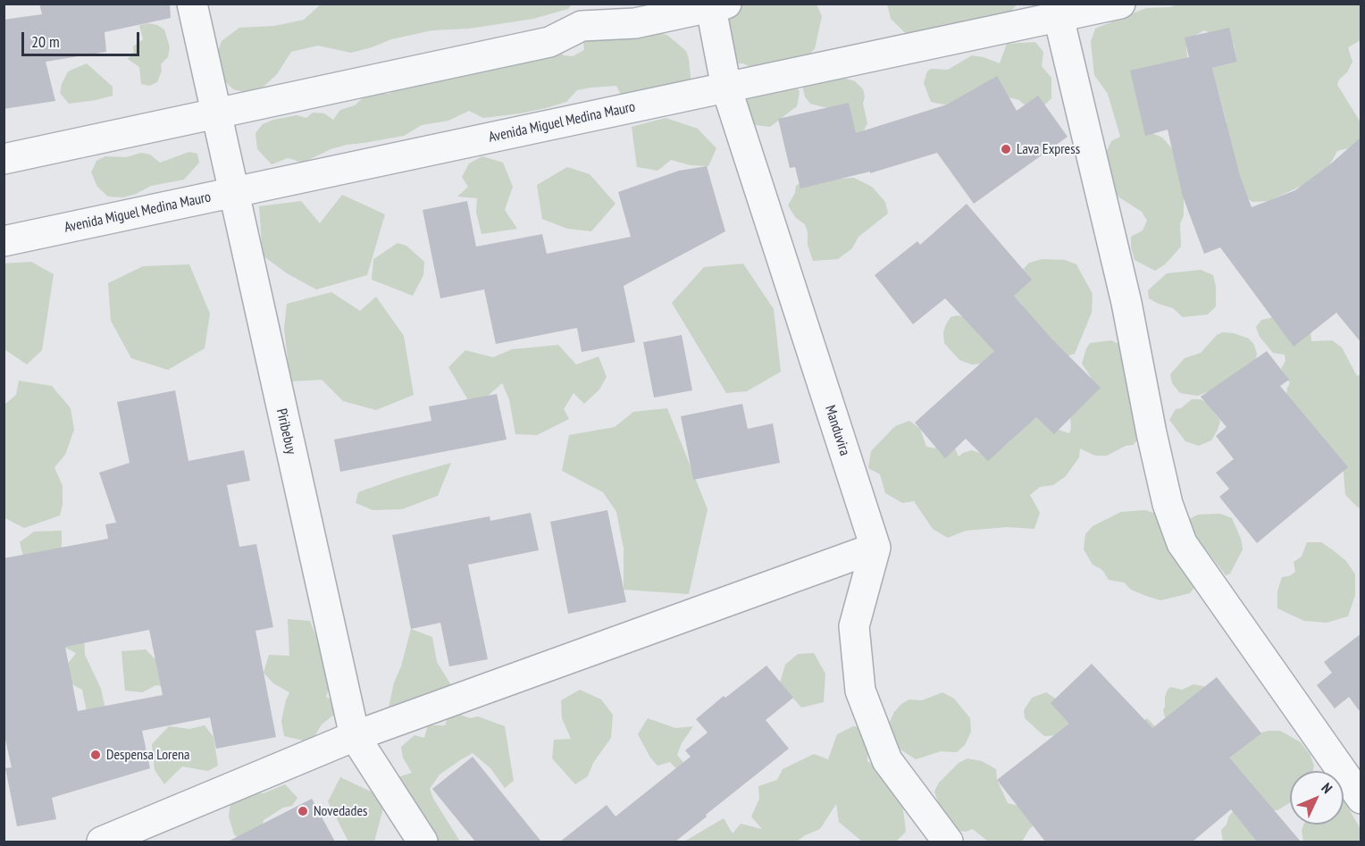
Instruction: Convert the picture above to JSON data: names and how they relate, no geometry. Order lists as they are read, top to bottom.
{
  "streets": {
    "street": ["Avenida Miguel Medina Mauro", "Manduvira", "Piribebuy"]
  },
  "crossings": [
    ["Avenida Miguel Medina Mauro", "Manduvira"],
    ["Avenida Miguel Medina Mauro", "Piribebuy"]
  ],
  "places": ["Lava Express", "Despensa Lorena", "Novedades"],
  "scale_bar": "20 m",
  "north": "top right"
}
